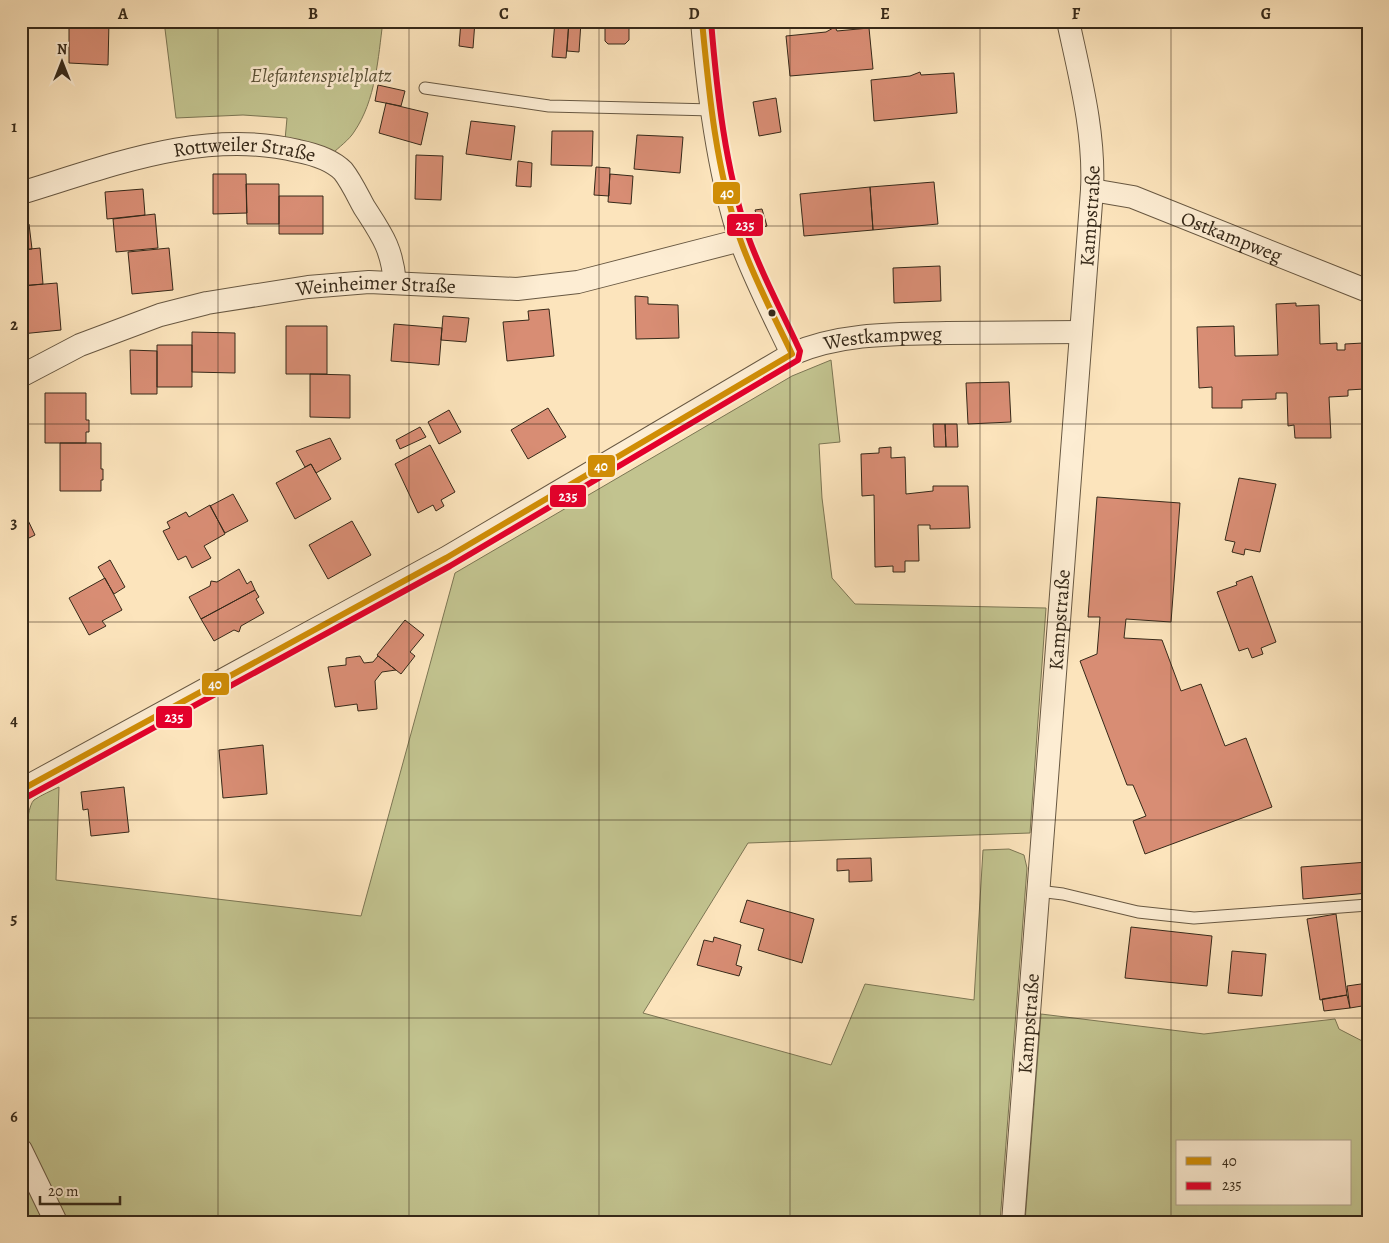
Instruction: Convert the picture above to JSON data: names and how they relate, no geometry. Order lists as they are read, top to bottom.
{
  "streets": {
    "street": [
      "Rottweiler Straße",
      "Kampstraße",
      "Ostkampweg",
      "Weinheimer Straße",
      "Westkampweg"
    ]
  },
  "crossings": [
    ["Rottweiler Straße", "Weinheimer Straße"],
    ["Kampstraße", "Ostkampweg"],
    ["Kampstraße", "Westkampweg"]
  ],
  "parks": ["Elefantenspielplatz"],
  "lines": ["transit line 40", "transit line 235"],
  "legend": ["40", "235"],
  "scale_bar": "20 m",
  "north": "top",
  "grid": {
    "columns": [
      "A",
      "B",
      "C",
      "D",
      "E",
      "F",
      "G"
    ],
    "rows": [
      "1",
      "2",
      "3",
      "4",
      "5",
      "6"
    ]
  }
}
